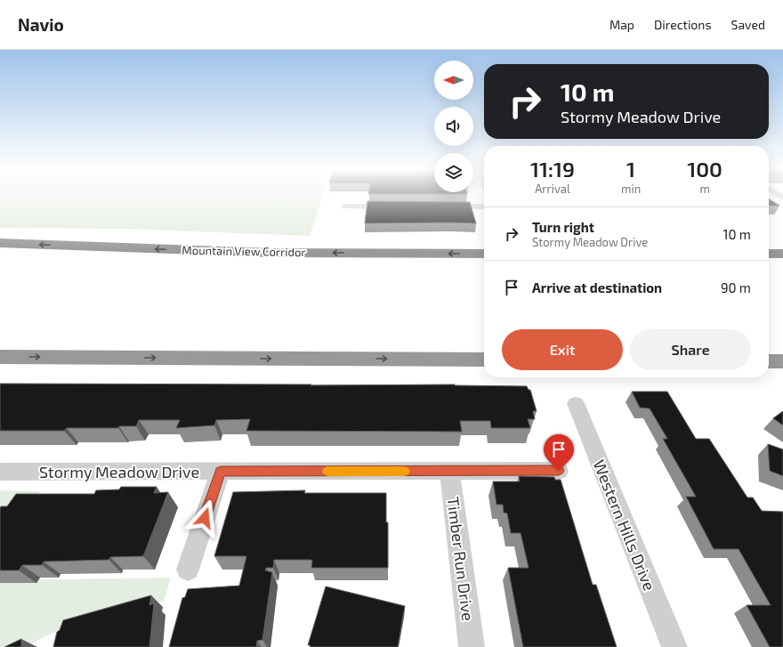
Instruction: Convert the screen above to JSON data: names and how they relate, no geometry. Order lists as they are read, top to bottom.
{
  "streets": {
    "highway": ["Mountain View Corridor"],
    "street": ["Stormy Meadow Drive", "Western Hills Drive", "Timber Run Drive"]
  },
  "crossings": [
    ["Stormy Meadow Drive", "Timber Run Drive"]
  ],
  "north": "left",
  "page": {
    "header": "Navio",
    "nav": ["Map", "Directions", "Saved"],
    "turn": ["10 m", "Stormy Meadow Drive"],
    "eta": [
      "11:19",
      "Arrival",
      "1",
      "min",
      "100",
      "m"
    ],
    "list": [
      {
        "name": "Turn right",
        "note": "Stormy Meadow Drive",
        "value": "10 m"
      },
      {
        "name": "Arrive at destination",
        "value": "90 m"
      }
    ],
    "buttons": ["Exit", "Share"]
  }
}
